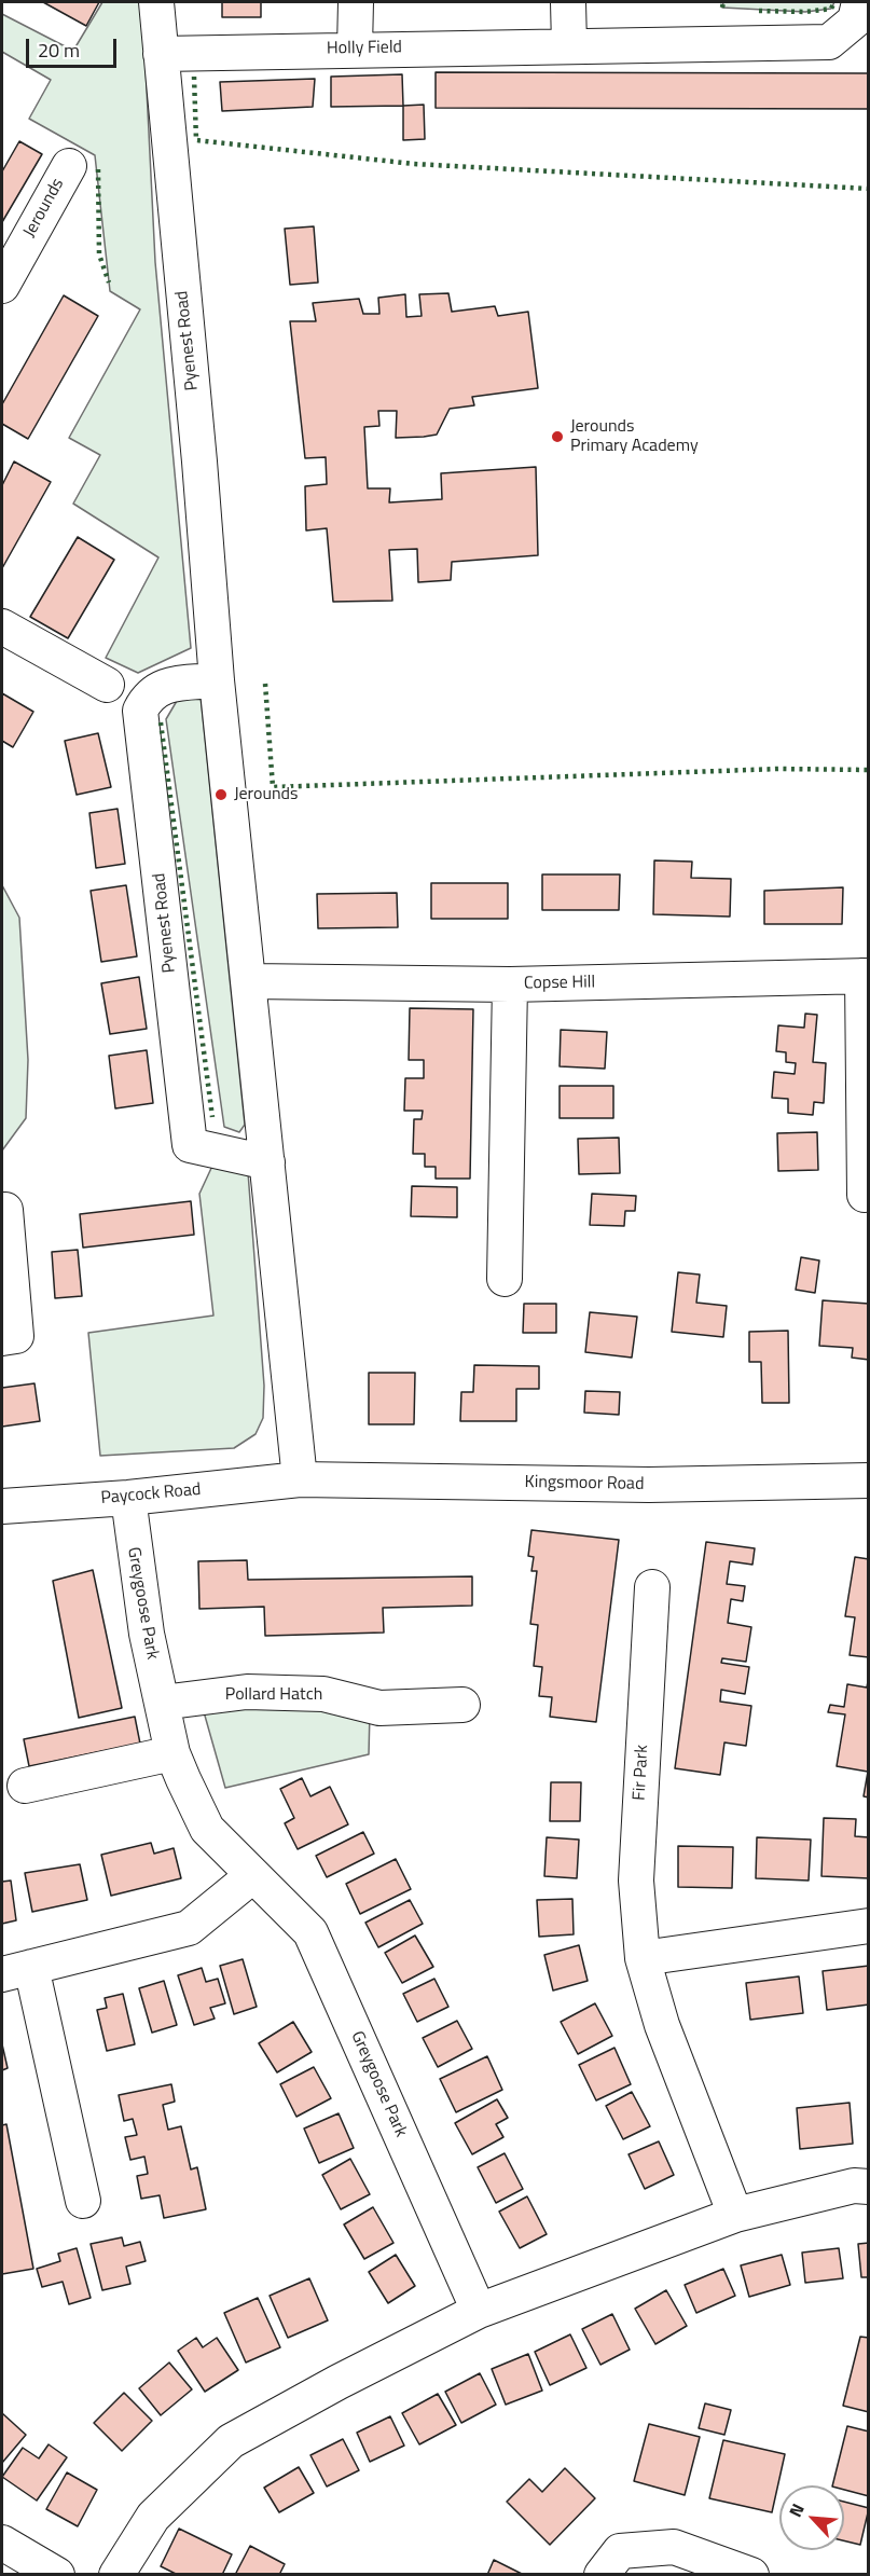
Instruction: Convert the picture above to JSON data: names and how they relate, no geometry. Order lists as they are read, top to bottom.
{
  "streets": {
    "street": [
      "Holly Field",
      "Jerounds",
      "Pyenest Road",
      "Copse Hill",
      "Kingsmoor Road",
      "Paycock Road",
      "Greygoose Park",
      "Pollard Hatch",
      "Fir Park"
    ]
  },
  "crossings": [
    ["Holly Field", "Pyenest Road"],
    ["Pyenest Road", "Copse Hill"],
    ["Pyenest Road", "Kingsmoor Road"],
    ["Pyenest Road", "Paycock Road"],
    ["Kingsmoor Road", "Paycock Road"],
    ["Paycock Road", "Greygoose Park"],
    ["Greygoose Park", "Pollard Hatch"]
  ],
  "places": ["Jerounds Primary Academy", "Jerounds"],
  "scale_bar": "20 m",
  "north": "top left"
}
